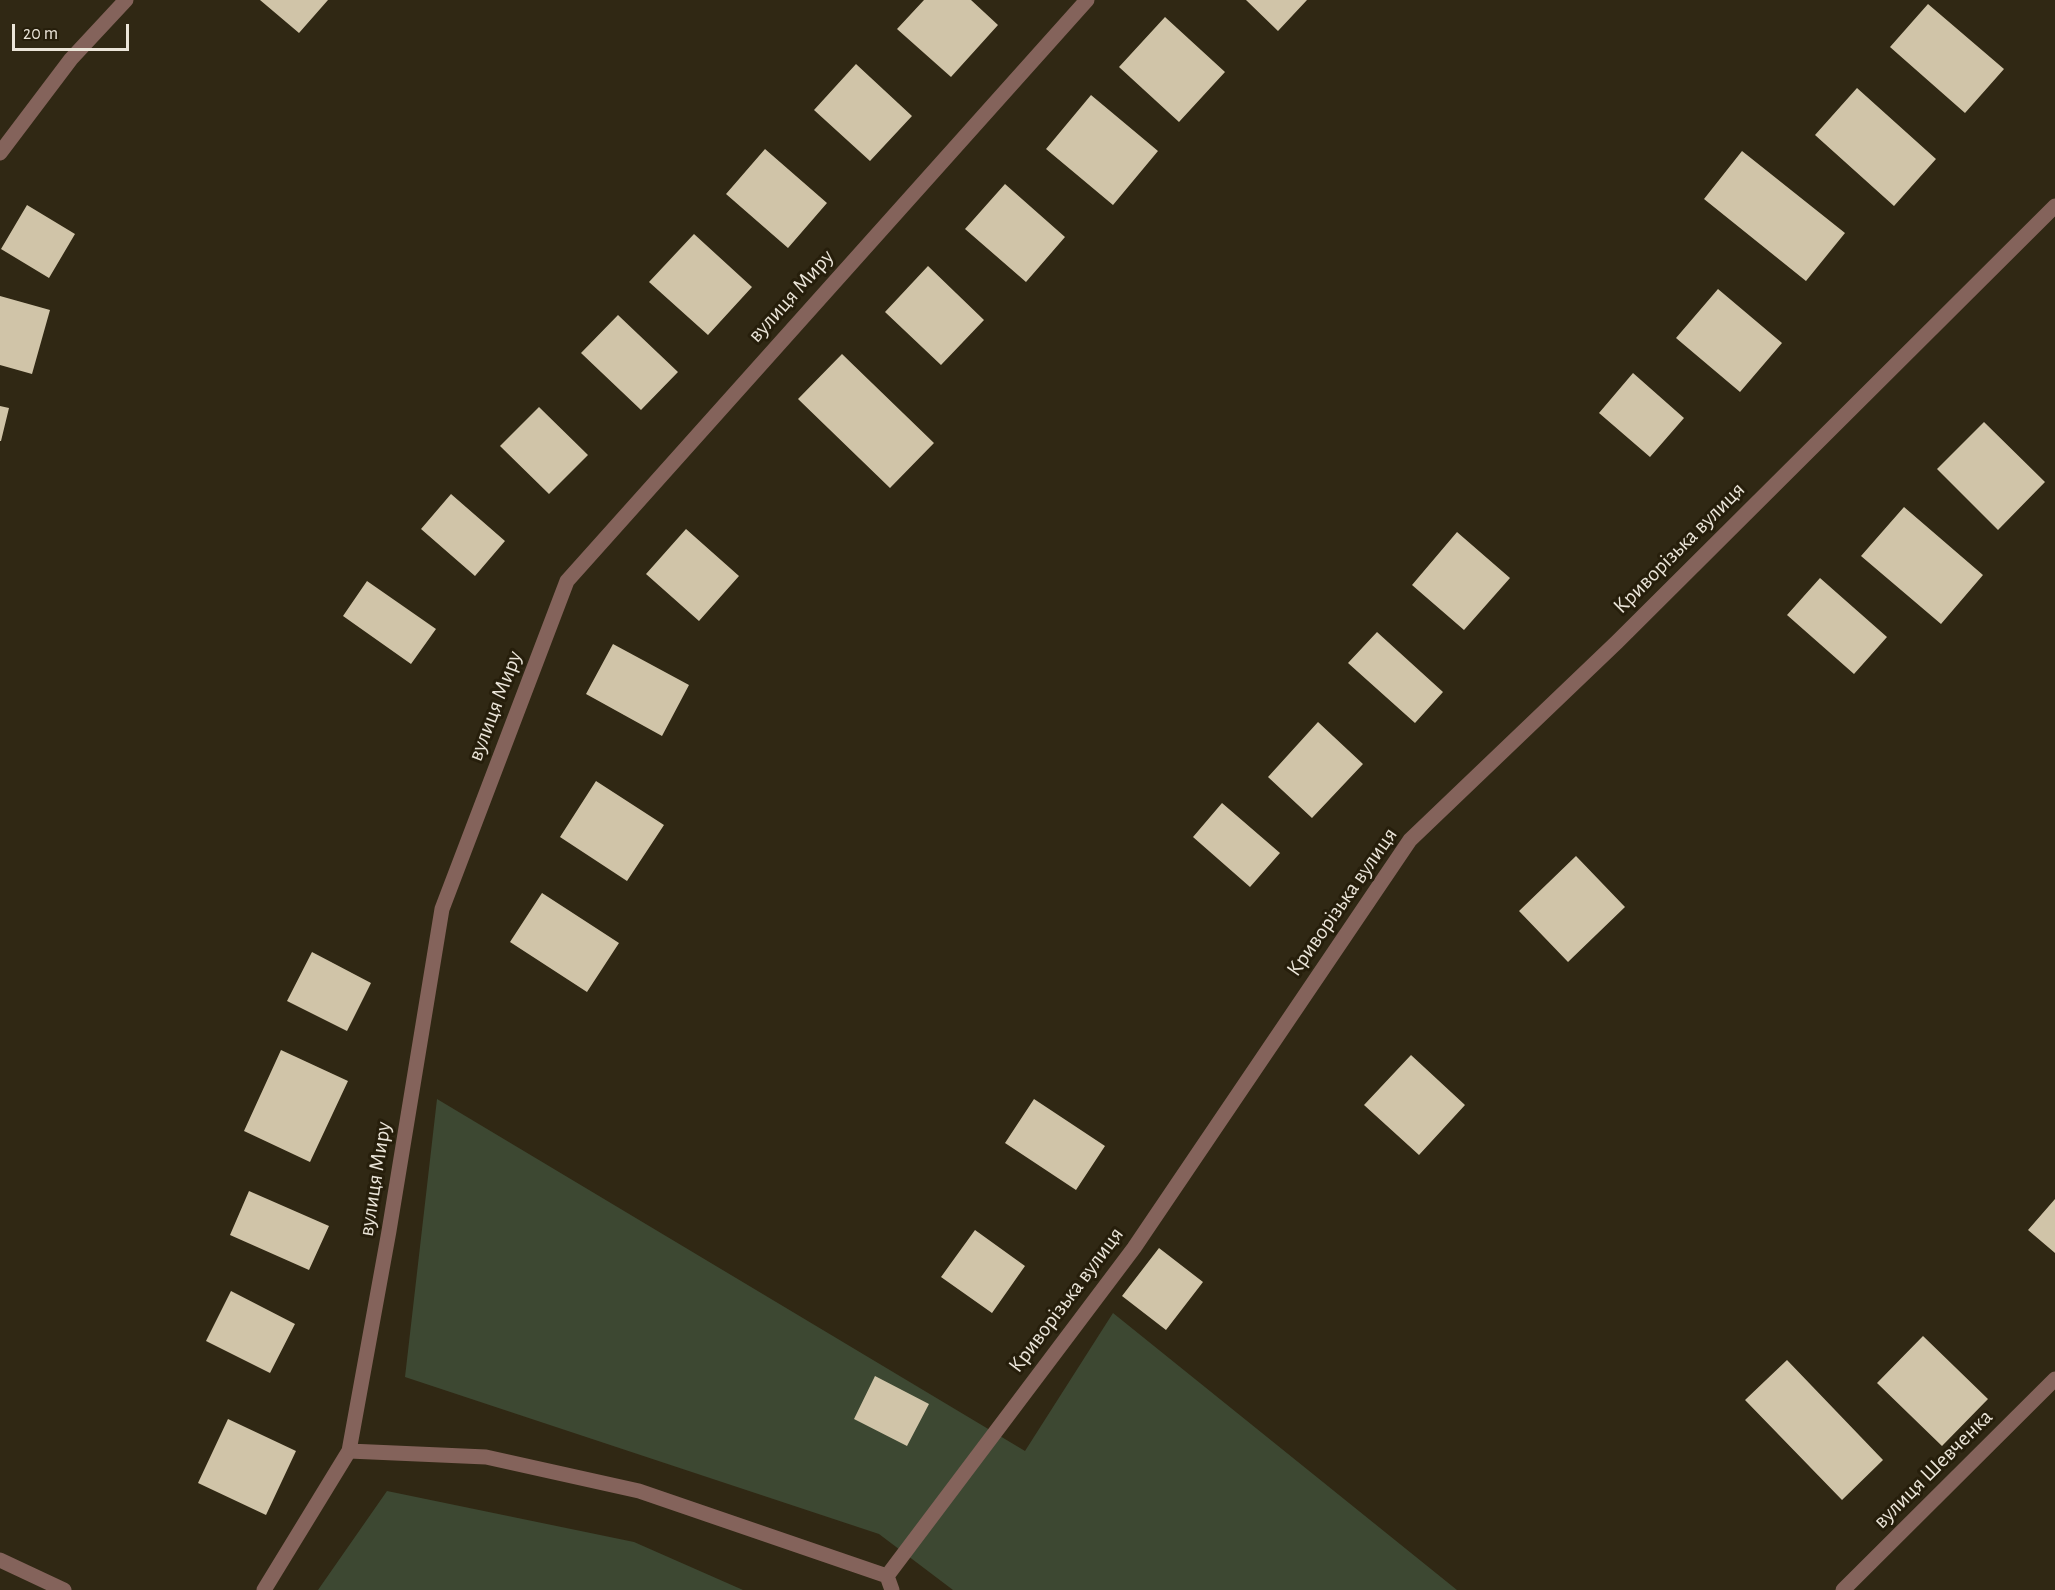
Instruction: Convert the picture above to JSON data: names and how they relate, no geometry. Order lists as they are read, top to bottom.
{
  "streets": {
    "street": ["вулиця Миру", "Криворізька вулиця", "вулиця Шевченка"]
  },
  "scale_bar": "20 m"
}
